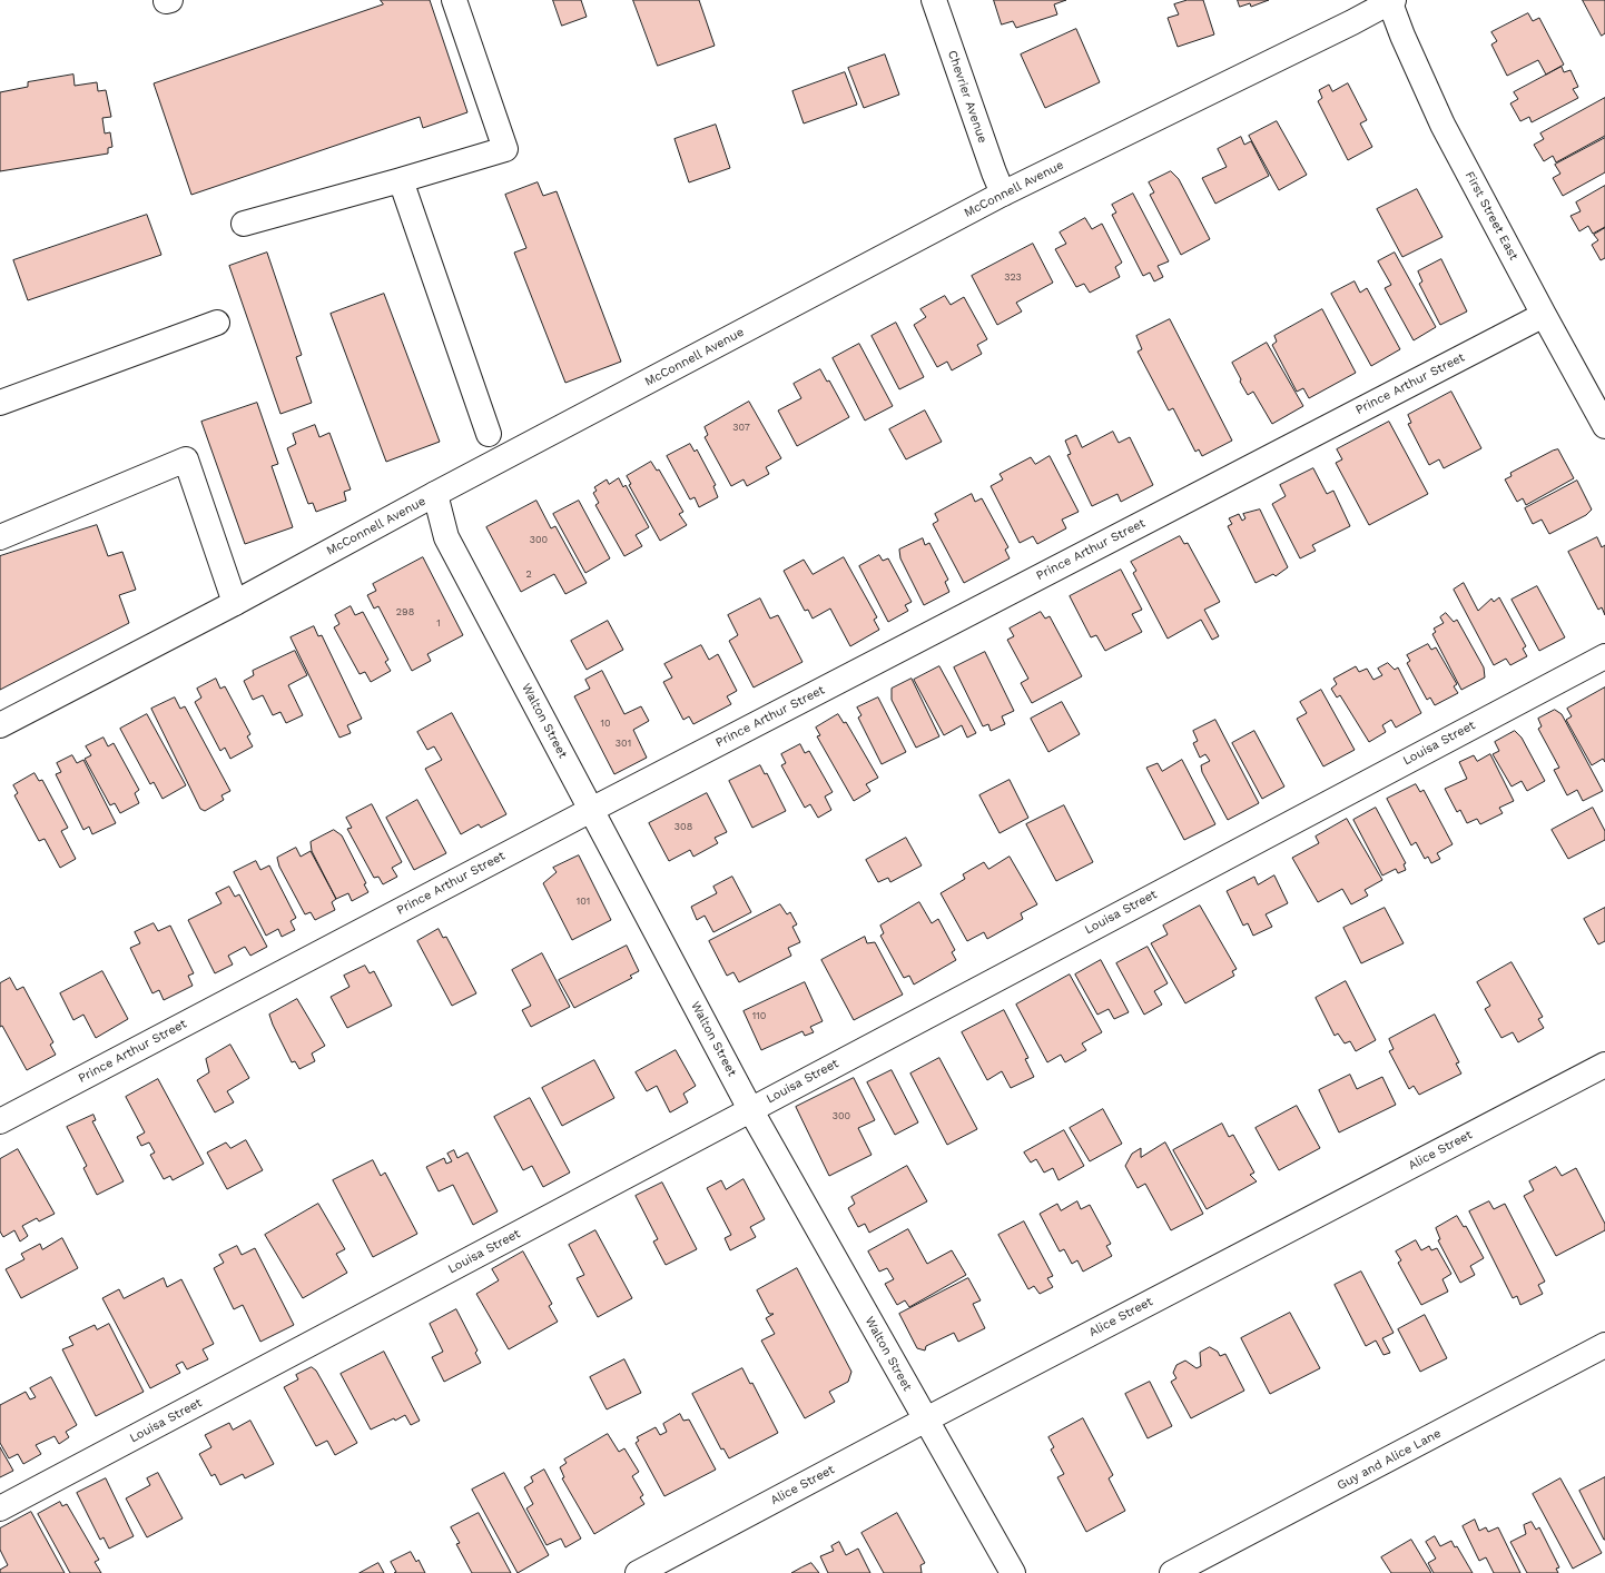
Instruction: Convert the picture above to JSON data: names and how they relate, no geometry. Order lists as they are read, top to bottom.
{
  "streets": {
    "street": [
      "Chevrier Avenue",
      "McConnell Avenue",
      "First Street East",
      "Prince Arthur Street",
      "Walton Street",
      "Louisa Street",
      "Alice Street",
      "Guy and Alice Lane"
    ]
  },
  "crossings": [
    ["Chevrier Avenue", "McConnell Avenue"],
    ["McConnell Avenue", "First Street East"],
    ["McConnell Avenue", "Walton Street"],
    ["First Street East", "Prince Arthur Street"],
    ["Prince Arthur Street", "Walton Street"],
    ["Walton Street", "Louisa Street"],
    ["Walton Street", "Alice Street"]
  ],
  "house_numbers": [
    "323",
    "307",
    "300",
    "2",
    "298",
    "1",
    "10",
    "301",
    "308",
    "101",
    "110",
    "300"
  ]
}
